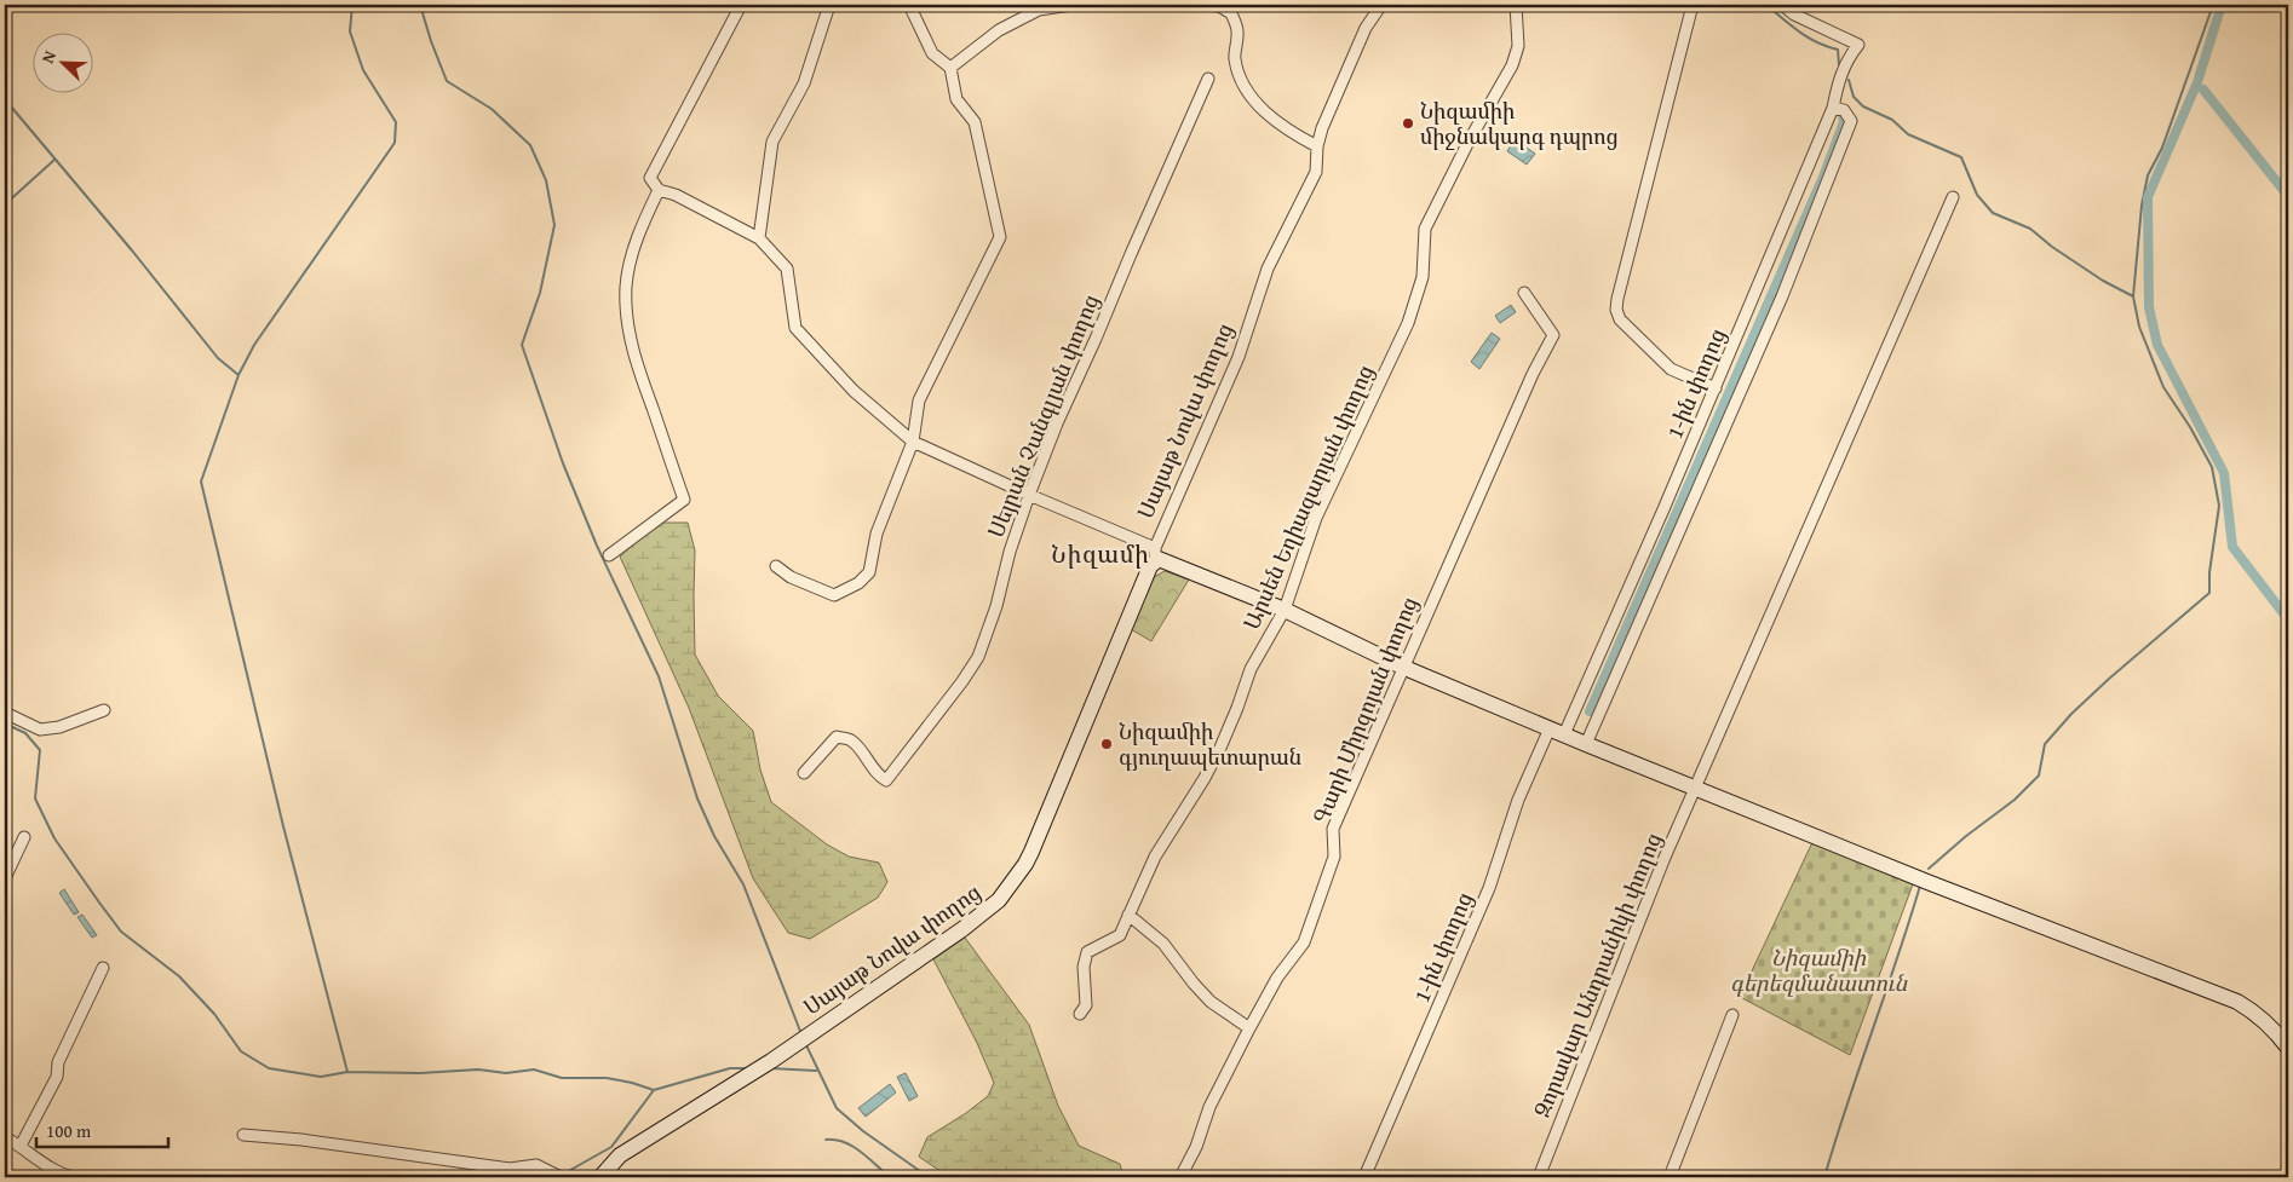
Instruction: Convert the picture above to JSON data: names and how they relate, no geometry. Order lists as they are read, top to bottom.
{
  "streets": {
    "main road": ["Սայաթ Նովա փողոց"],
    "street": [
      "1-ին փողոց",
      "Սեյրան Չանգլյան փողոց",
      "Արսեն Եղիազարյան փողոց",
      "Գարի Միրզոյան փողոց",
      "Զորավար Անդրանիկի փողոց"
    ]
  },
  "districts": ["Նիզամի"],
  "parks": ["Նիզամիի գերեզմանատուն"],
  "places": ["Նիզամիի միջնակարգ դպրոց", "Նիզամիի գյուղապետարան"],
  "scale_bar": "100 m",
  "north": "top left"
}
